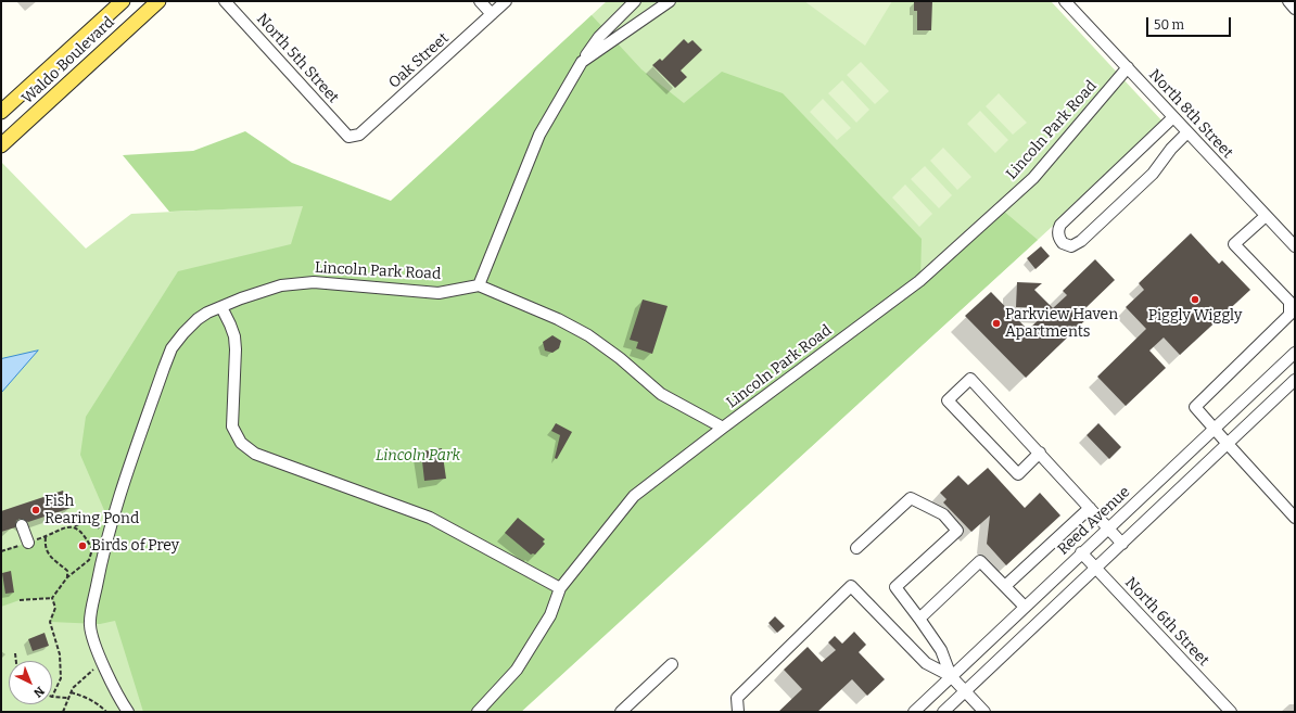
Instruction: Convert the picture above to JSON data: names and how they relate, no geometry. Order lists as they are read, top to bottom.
{
  "streets": {
    "main road": ["Waldo Boulevard"],
    "street": [
      "North 5th Street",
      "Oak Street",
      "North 8th Street",
      "Lincoln Park Road",
      "Reed Avenue",
      "North 6th Street"
    ]
  },
  "crossings": [
    ["North 5th Street", "Oak Street"],
    ["North 8th Street", "Lincoln Park Road"],
    ["Reed Avenue", "North 6th Street"]
  ],
  "parks": ["Lincoln Park"],
  "places": [
    "Piggly Wiggly",
    "Parkview Haven Apartments",
    "Fish Rearing Pond",
    "Birds of Prey"
  ],
  "scale_bar": "50 m",
  "north": "bottom right"
}
